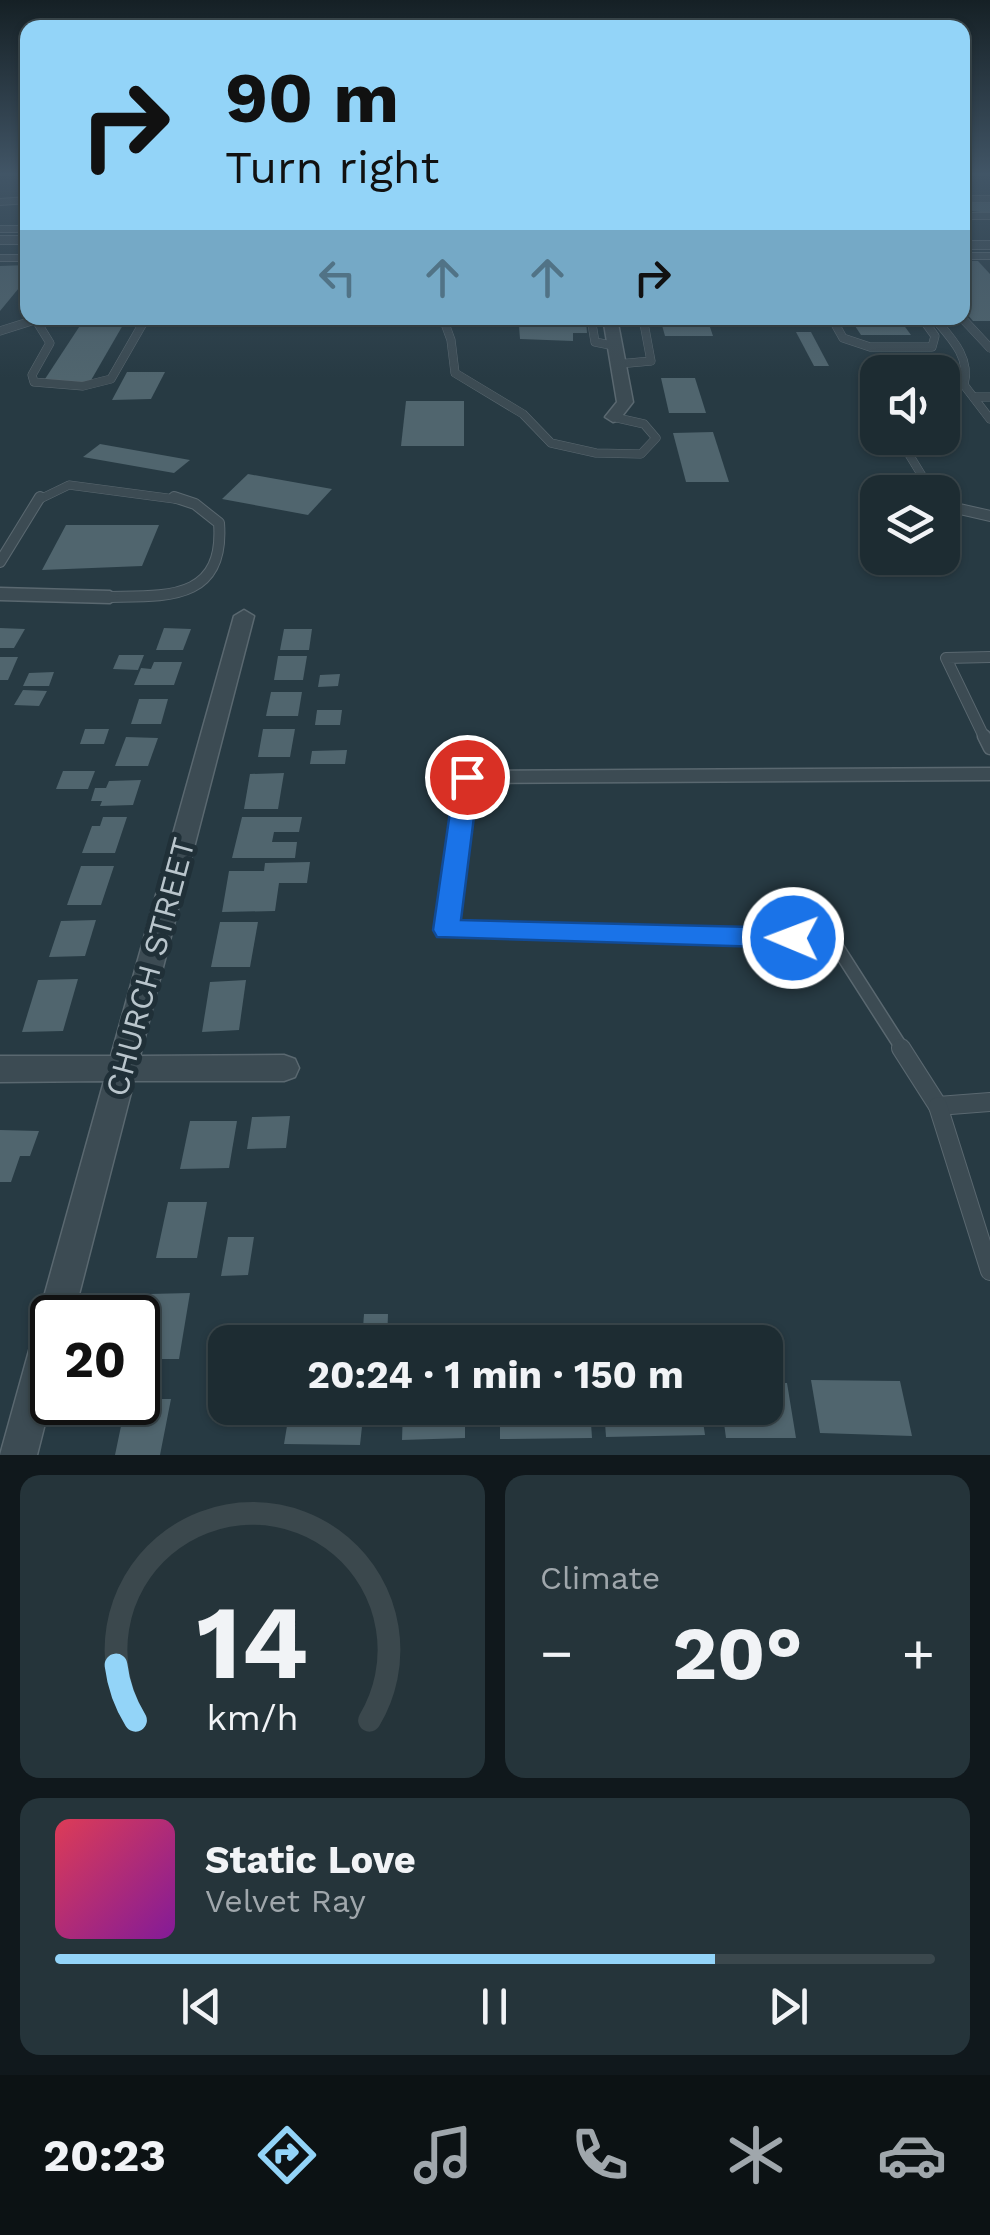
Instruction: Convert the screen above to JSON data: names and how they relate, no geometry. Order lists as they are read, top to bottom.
{
  "streets": {
    "street": ["CHURCH STREET"]
  },
  "page": {
    "turn": ["90 m", "Turn right"],
    "limit": "20",
    "trip": "20:24 · 1 min · 150 m",
    "tile": "Climate",
    "heat": ["−", "20°", "+"],
    "song": ["Static Love", "Velvet Ray"],
    "tabs": "20:23",
    "gauge": ["14", "km/h"]
  }
}
